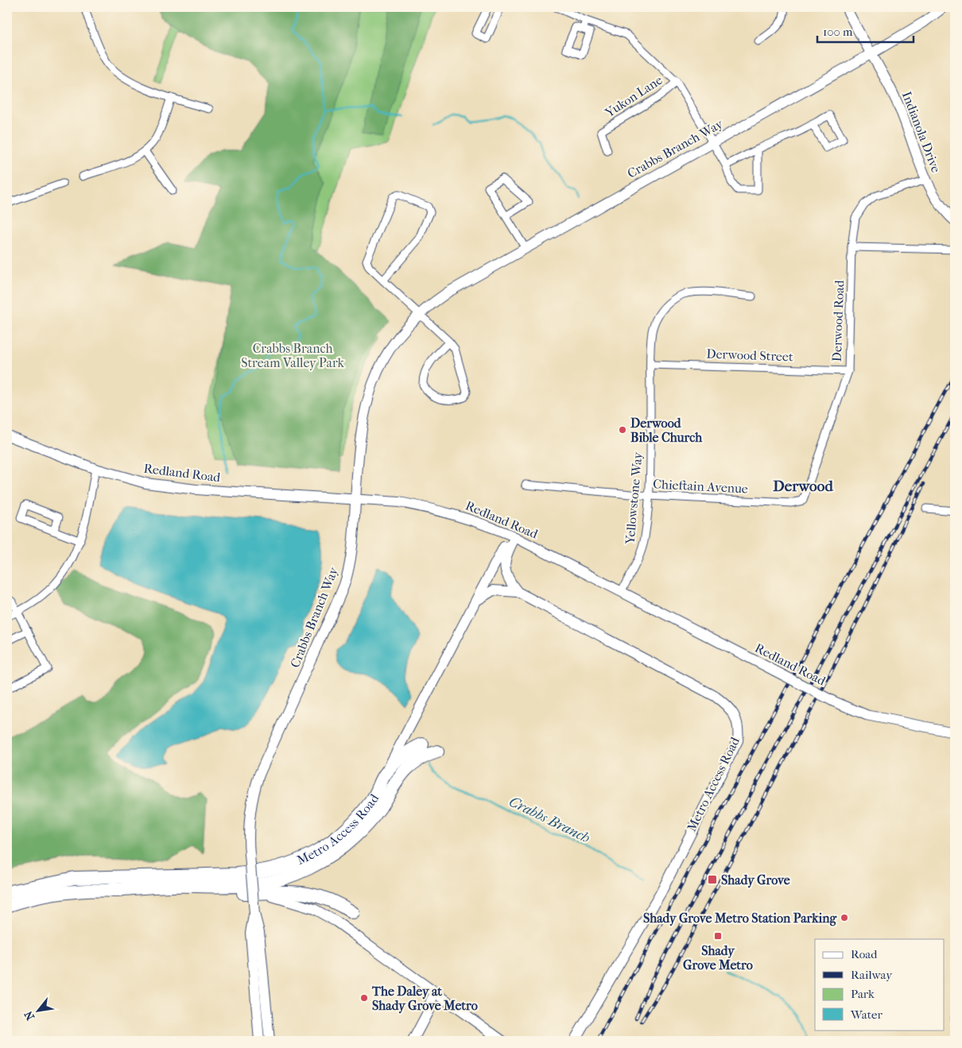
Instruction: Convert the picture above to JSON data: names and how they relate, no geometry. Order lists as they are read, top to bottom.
{
  "streets": {
    "highway": ["Metro Access Road"],
    "main road": ["Indianola Drive", "Crabbs Branch Way", "Redland Road"],
    "street": [
      "Yukon Lane",
      "Derwood Road",
      "Derwood Street",
      "Chieftain Avenue",
      "Yellowstone Way"
    ]
  },
  "crossings": [
    ["Indianola Drive", "Crabbs Branch Way"],
    ["Indianola Drive", "Derwood Road"],
    ["Crabbs Branch Way", "Redland Road"],
    ["Derwood Road", "Derwood Street"],
    ["Derwood Road", "Chieftain Avenue"],
    ["Derwood Street", "Yellowstone Way"],
    ["Redland Road", "Yellowstone Way"],
    ["Redland Road", "Metro Access Road"],
    ["Chieftain Avenue", "Yellowstone Way"]
  ],
  "districts": ["Derwood"],
  "water": ["Crabbs Branch"],
  "parks": ["Crabbs Branch Stream Valley Park"],
  "places": {
    "other": ["Derwood Bible Church", "Shady Grove Metro Station Parking", "The Daley at Shady Grove Metro"],
    "transit": ["Shady Grove", "Shady Grove Metro"]
  },
  "legend": [
    "Road",
    "Railway",
    "Park",
    "Water"
  ],
  "scale_bar": "100 m",
  "north": "bottom left"
}
